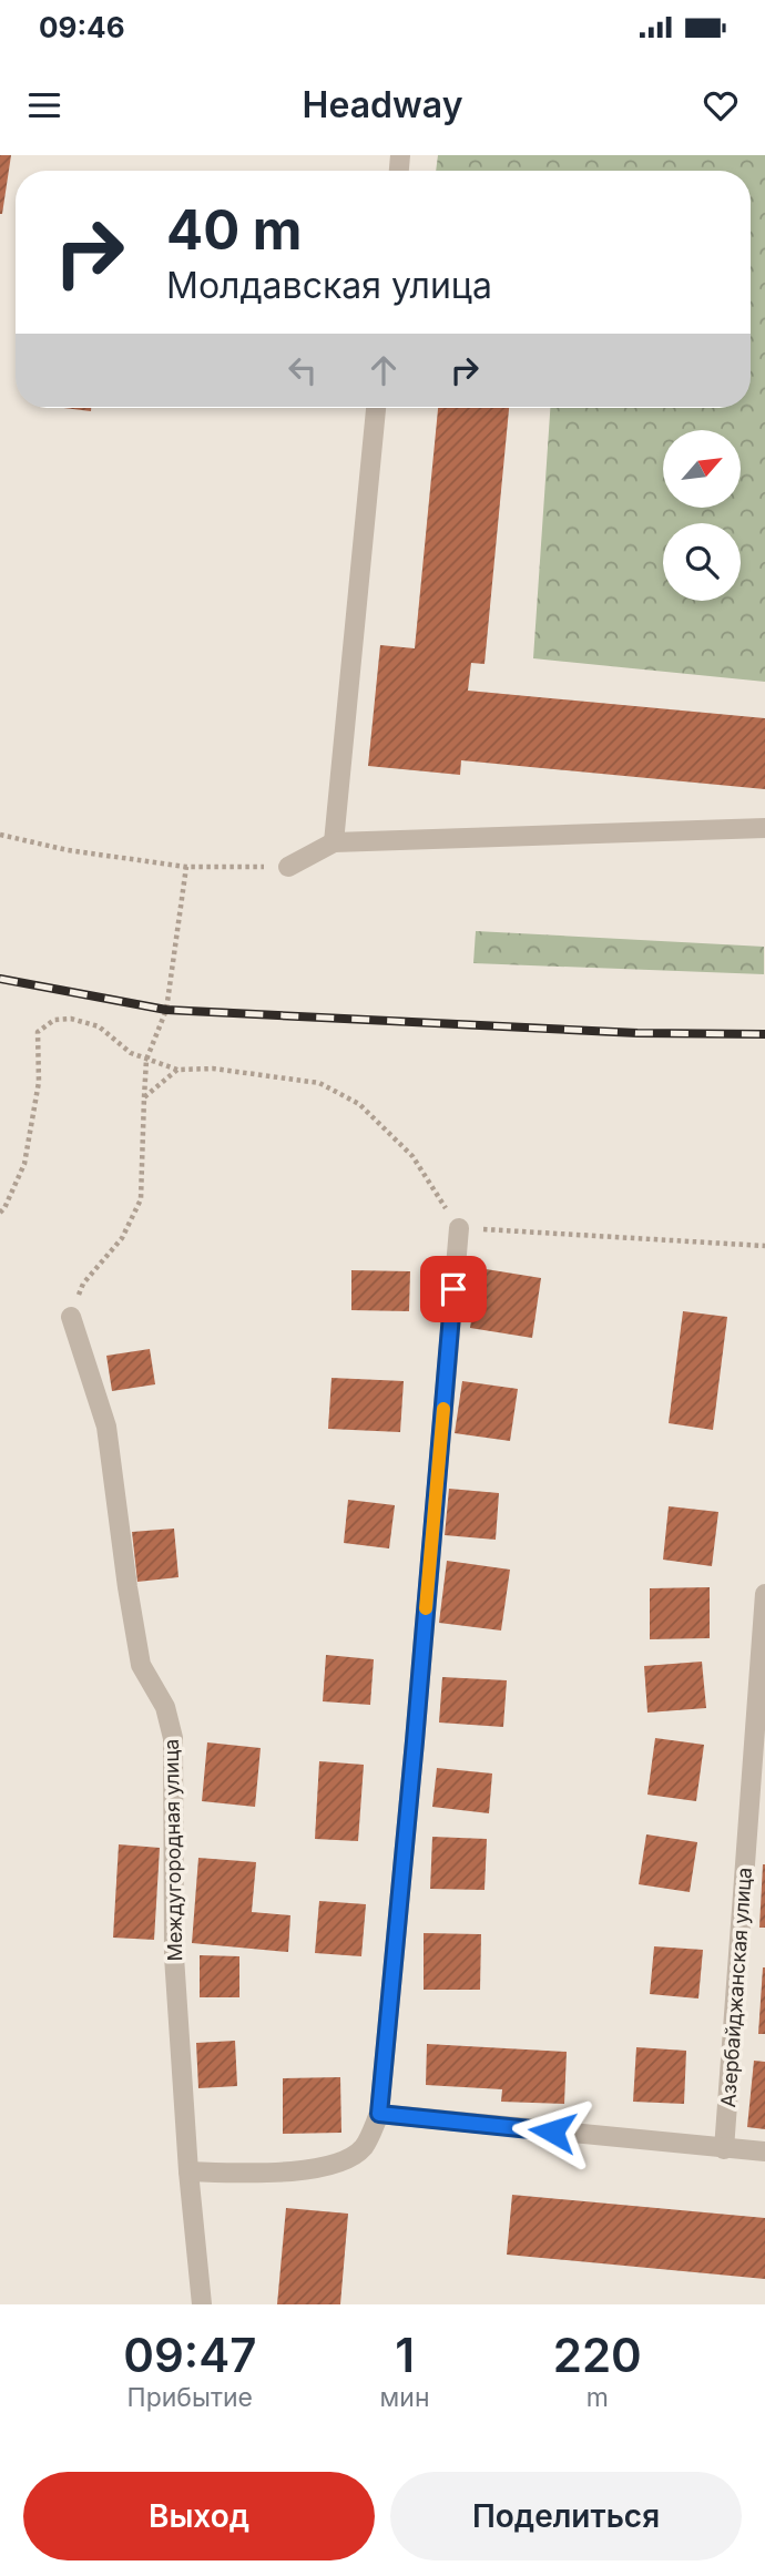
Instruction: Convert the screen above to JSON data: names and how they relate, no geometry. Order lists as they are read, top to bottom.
{
  "streets": {
    "street": ["Междугородная улица", "Азербайджанская улица"]
  },
  "north": "top right",
  "page": {
    "status": "09:46",
    "header": "Headway",
    "turn": ["40 m", "Молдавская улица"],
    "eta": [
      "09:47",
      "Прибытие",
      "1",
      "мин",
      "220",
      "m"
    ],
    "buttons": ["Выход", "Поделиться"]
  }
}
